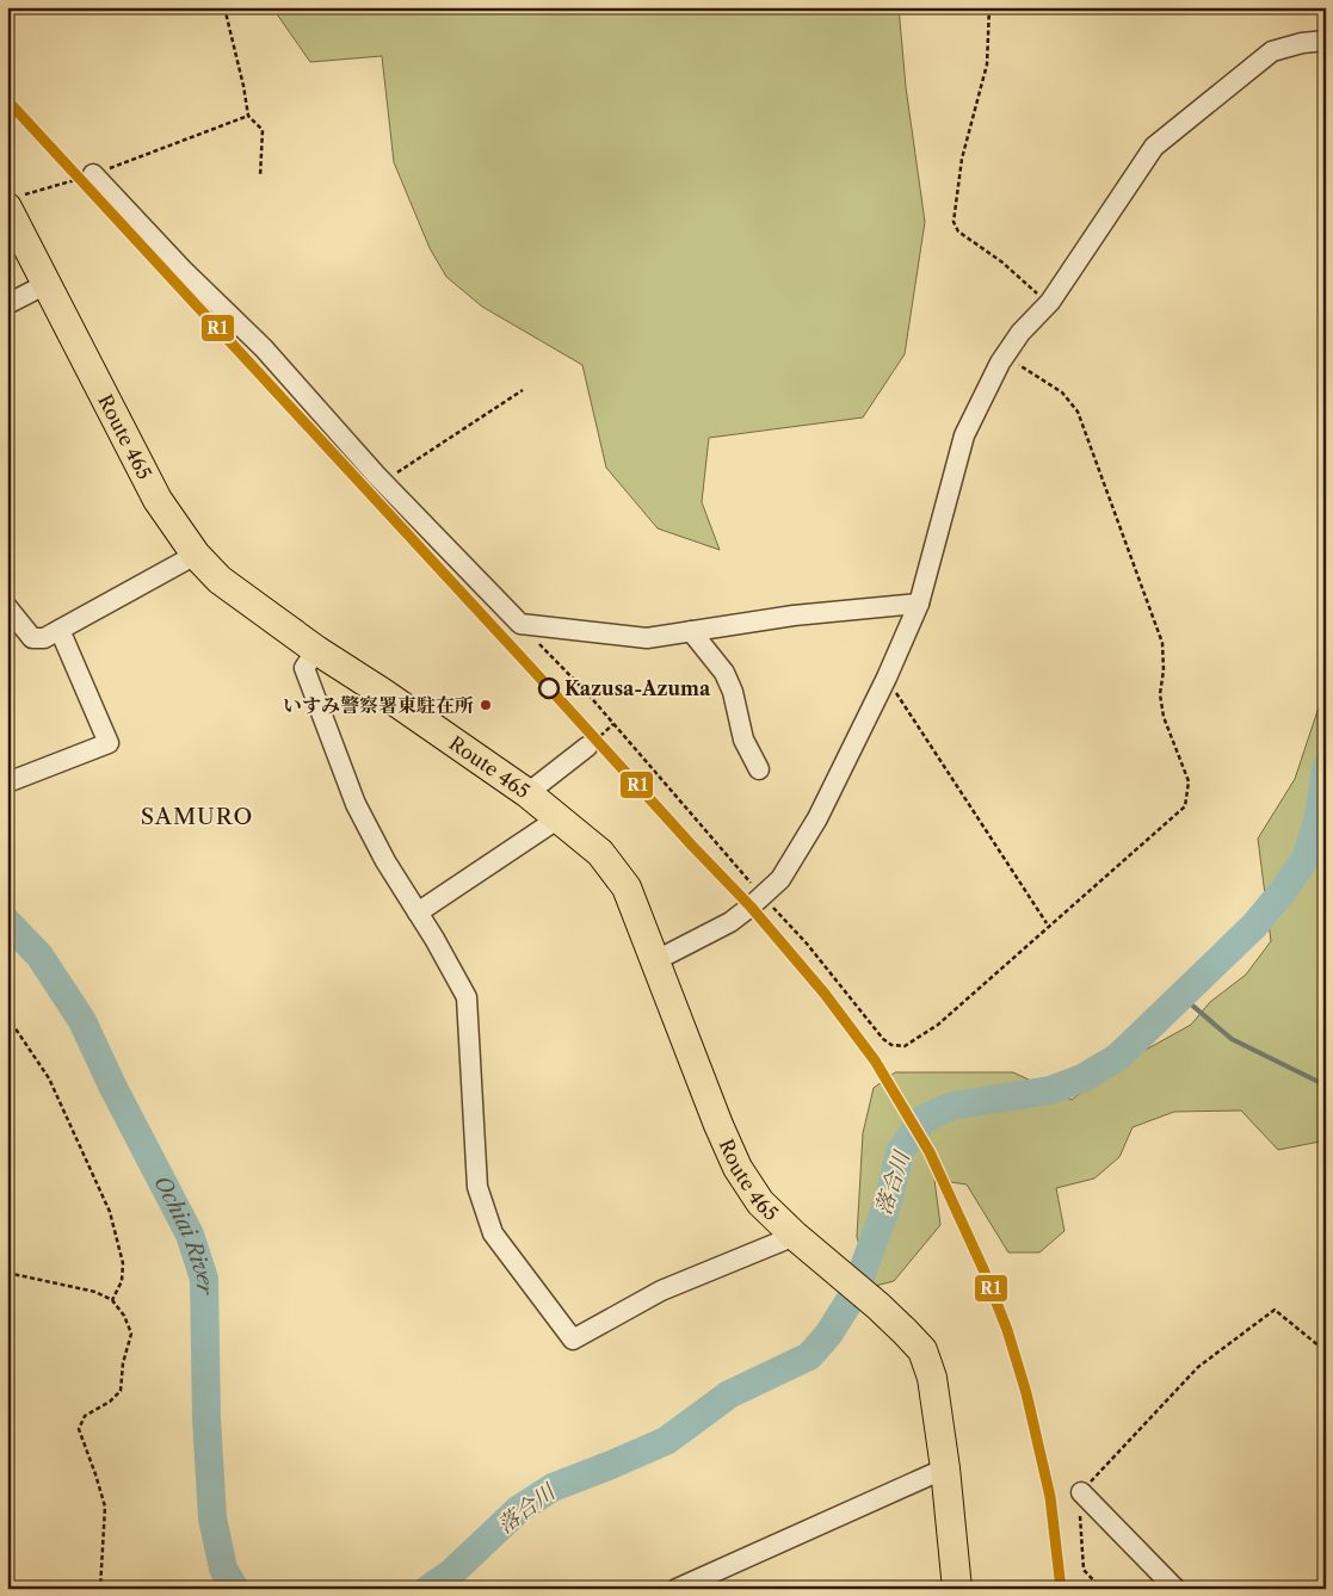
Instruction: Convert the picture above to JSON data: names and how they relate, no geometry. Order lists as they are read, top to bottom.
{
  "streets": {
    "highway": ["Route 465"]
  },
  "districts": ["SAMURO"],
  "water": ["落合川", "Ochiai River"],
  "places": ["Kazusa-Azuma", "いすみ警察署東駐在所"],
  "lines": ["transit line R1"]
}
